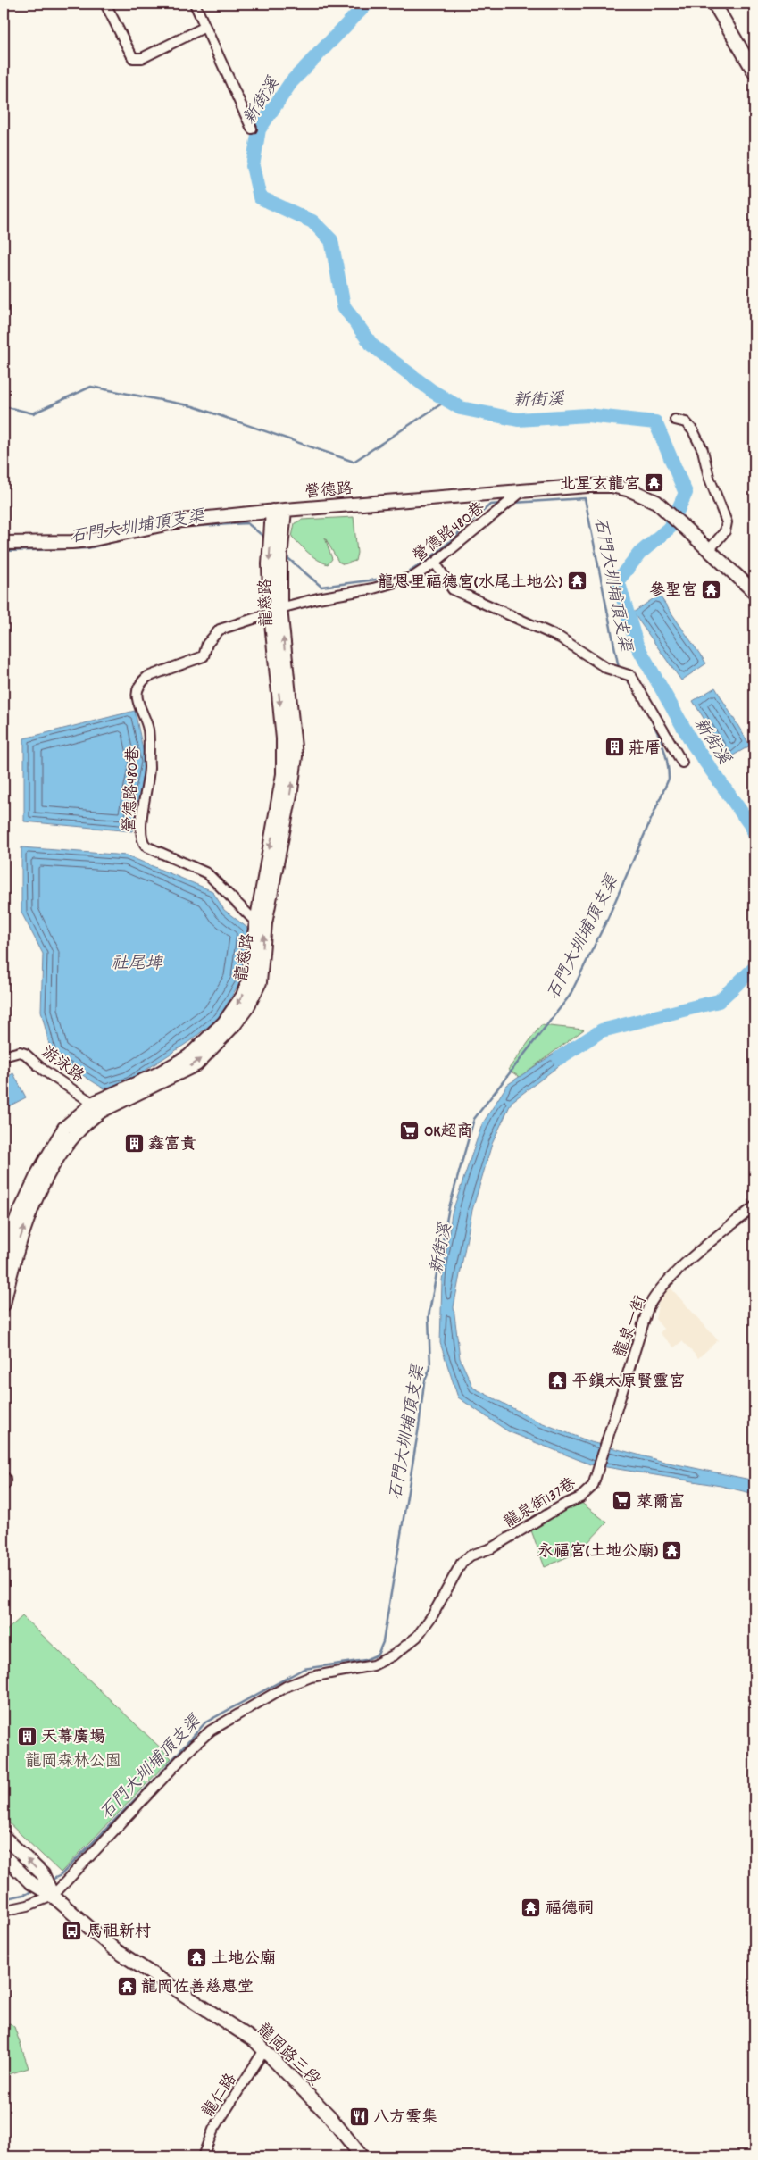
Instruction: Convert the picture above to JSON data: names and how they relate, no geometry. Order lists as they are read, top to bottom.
{
  "streets": {
    "street": [
      "營德路",
      "營德路480巷",
      "龍慈路",
      "游泳路",
      "龍泉一街",
      "龍泉街137巷",
      "龍岡路三段",
      "龍仁路"
    ]
  },
  "crossings": [
    ["營德路", "營德路480巷"],
    ["營德路", "龍慈路"],
    ["營德路480巷", "龍慈路"],
    ["龍慈路", "游泳路"],
    ["龍泉一街", "龍泉街137巷"],
    ["龍泉街137巷", "龍岡路三段"],
    ["龍岡路三段", "龍仁路"]
  ],
  "water": ["新街溪", "石門大圳埔頂支渠", "社尾埤"],
  "parks": ["龍岡森林公園"],
  "places": {
    "temple": [
      "北星玄龍宮",
      "龍恩里福德宮(水尾土地公)",
      "參聖宮",
      "平鎮太原賢靈宮",
      "永福宮(土地公廟)",
      "福德祠",
      "土地公廟",
      "龍岡佐善慈惠堂"
    ],
    "building": ["莊厝", "鑫富貴", "天幕廣場"],
    "supermarket": ["OK超商", "萊爾富"],
    "bus stop": ["馬祖新村"],
    "restaurant": ["八方雲集"]
  }
}
